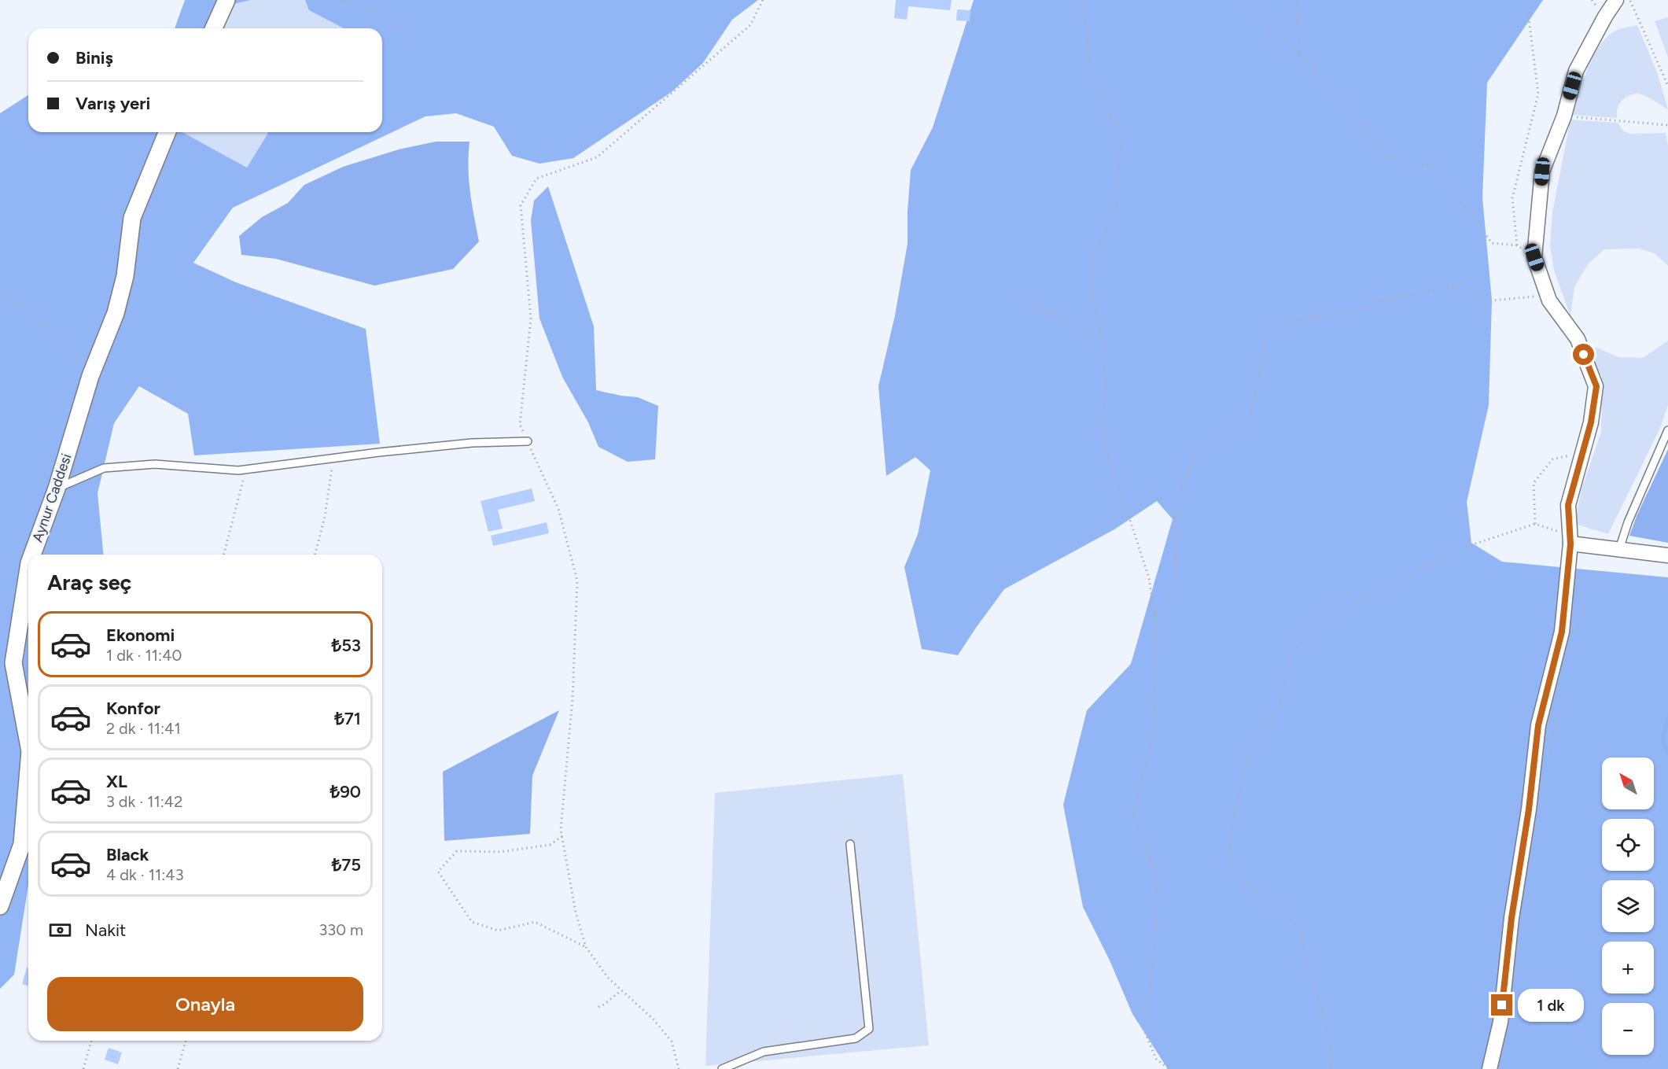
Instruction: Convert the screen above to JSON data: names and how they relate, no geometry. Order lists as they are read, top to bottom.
{
  "streets": {
    "street": ["Aynur Caddesi"]
  },
  "north": "top left",
  "page": {
    "banner": ["Biniş", "Varış yeri"],
    "heading": "Araç seç",
    "list": [
      {
        "name": "Ekonomi",
        "note": "1 dk · 11:40",
        "value": "₺53"
      },
      {
        "name": "Konfor",
        "note": "2 dk · 11:41",
        "value": "₺71"
      },
      {
        "name": "XL",
        "note": "3 dk · 11:42",
        "value": "₺90"
      },
      {
        "name": "Black",
        "note": "4 dk · 11:43",
        "value": "₺75"
      }
    ],
    "map_buttons": ["+", "−"],
    "pay": ["Nakit", "330 m"],
    "buttons": "Onayla",
    "bubble": "1 dk"
  }
}
